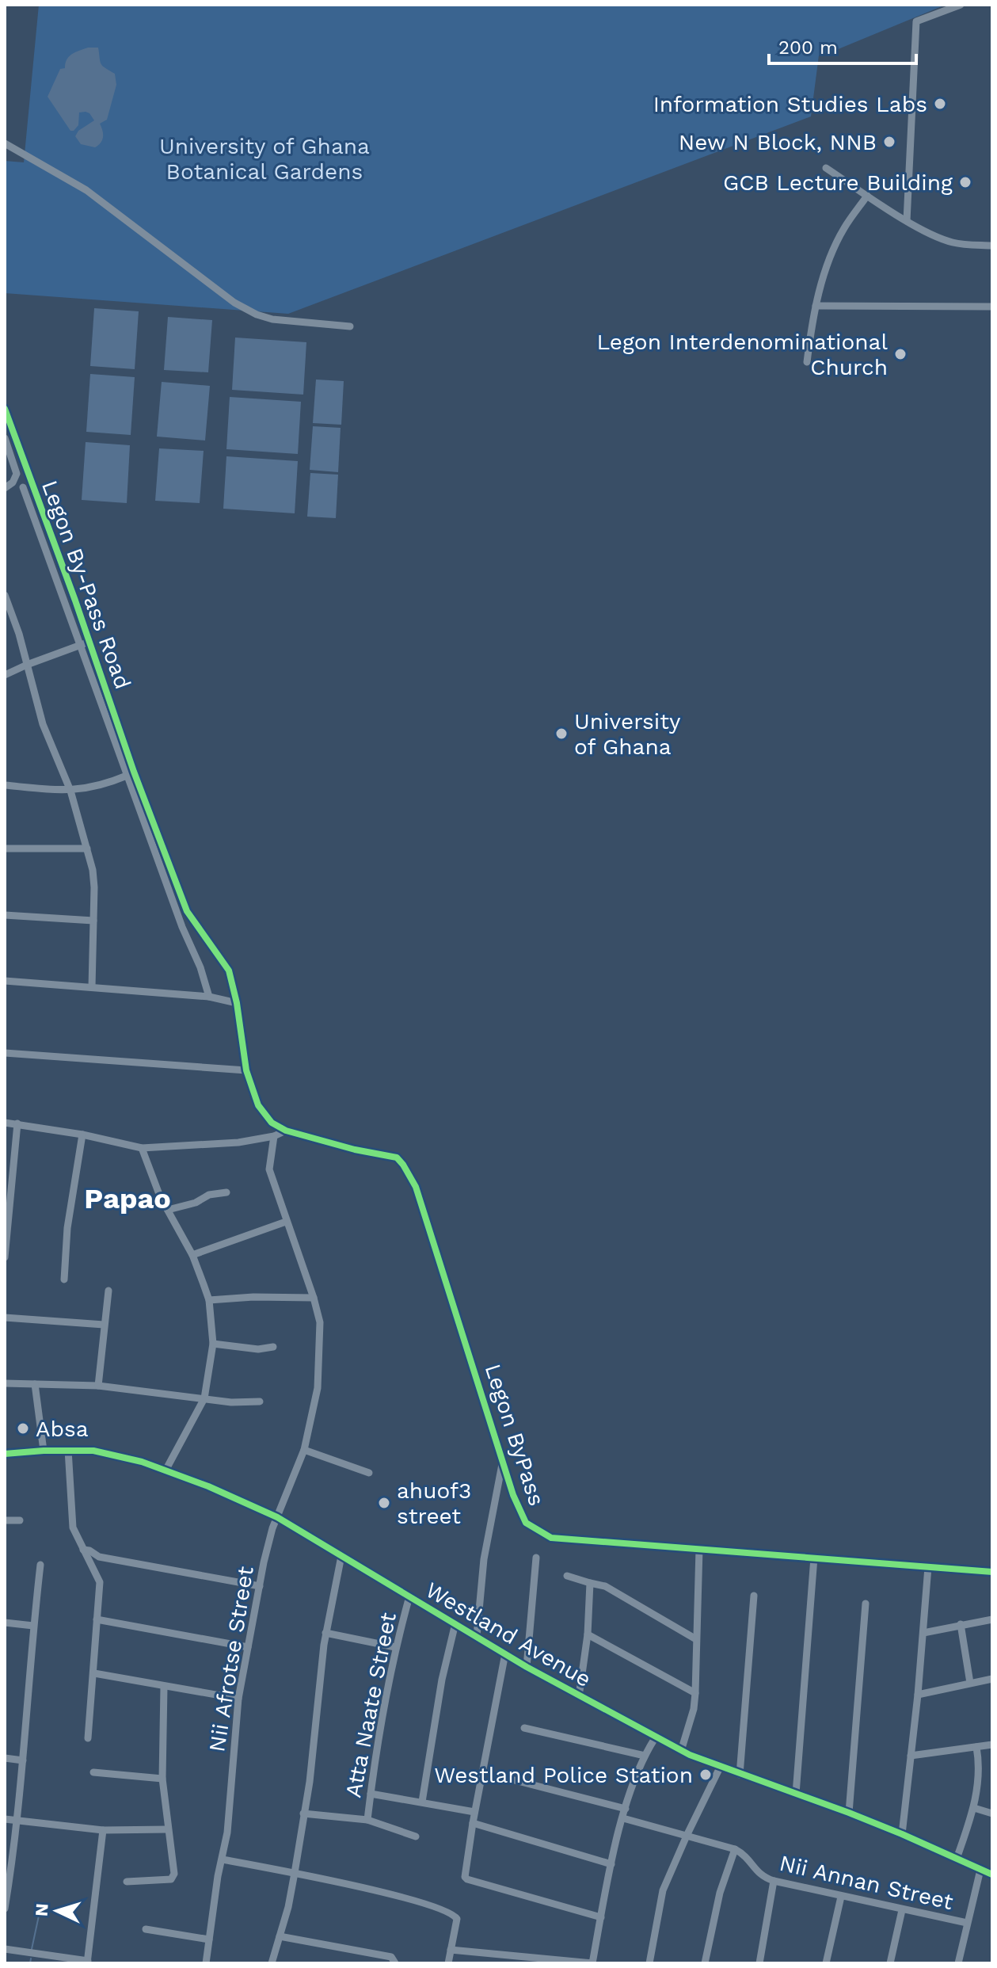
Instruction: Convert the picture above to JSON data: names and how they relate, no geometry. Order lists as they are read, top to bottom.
{
  "streets": {
    "street": [
      "Legon By-Pass Road",
      "Legon ByPass",
      "Westland Avenue",
      "Nii Afrotse Street",
      "Atta Naate Street",
      "Nii Annan Street"
    ]
  },
  "crossings": [
    ["Legon By-Pass Road", "Legon ByPass"],
    ["Westland Avenue", "Nii Afrotse Street"],
    ["Westland Avenue", "Atta Naate Street"]
  ],
  "districts": ["Papao"],
  "parks": ["University of Ghana Botanical Gardens"],
  "places": [
    "Information Studies Labs",
    "New N Block, NNB",
    "GCB Lecture Building",
    "Legon Interdenominational Church",
    "University of Ghana",
    "Absa",
    "ahuof3 street",
    "Westland Police Station"
  ],
  "scale_bar": "200 m",
  "north": "left"
}
